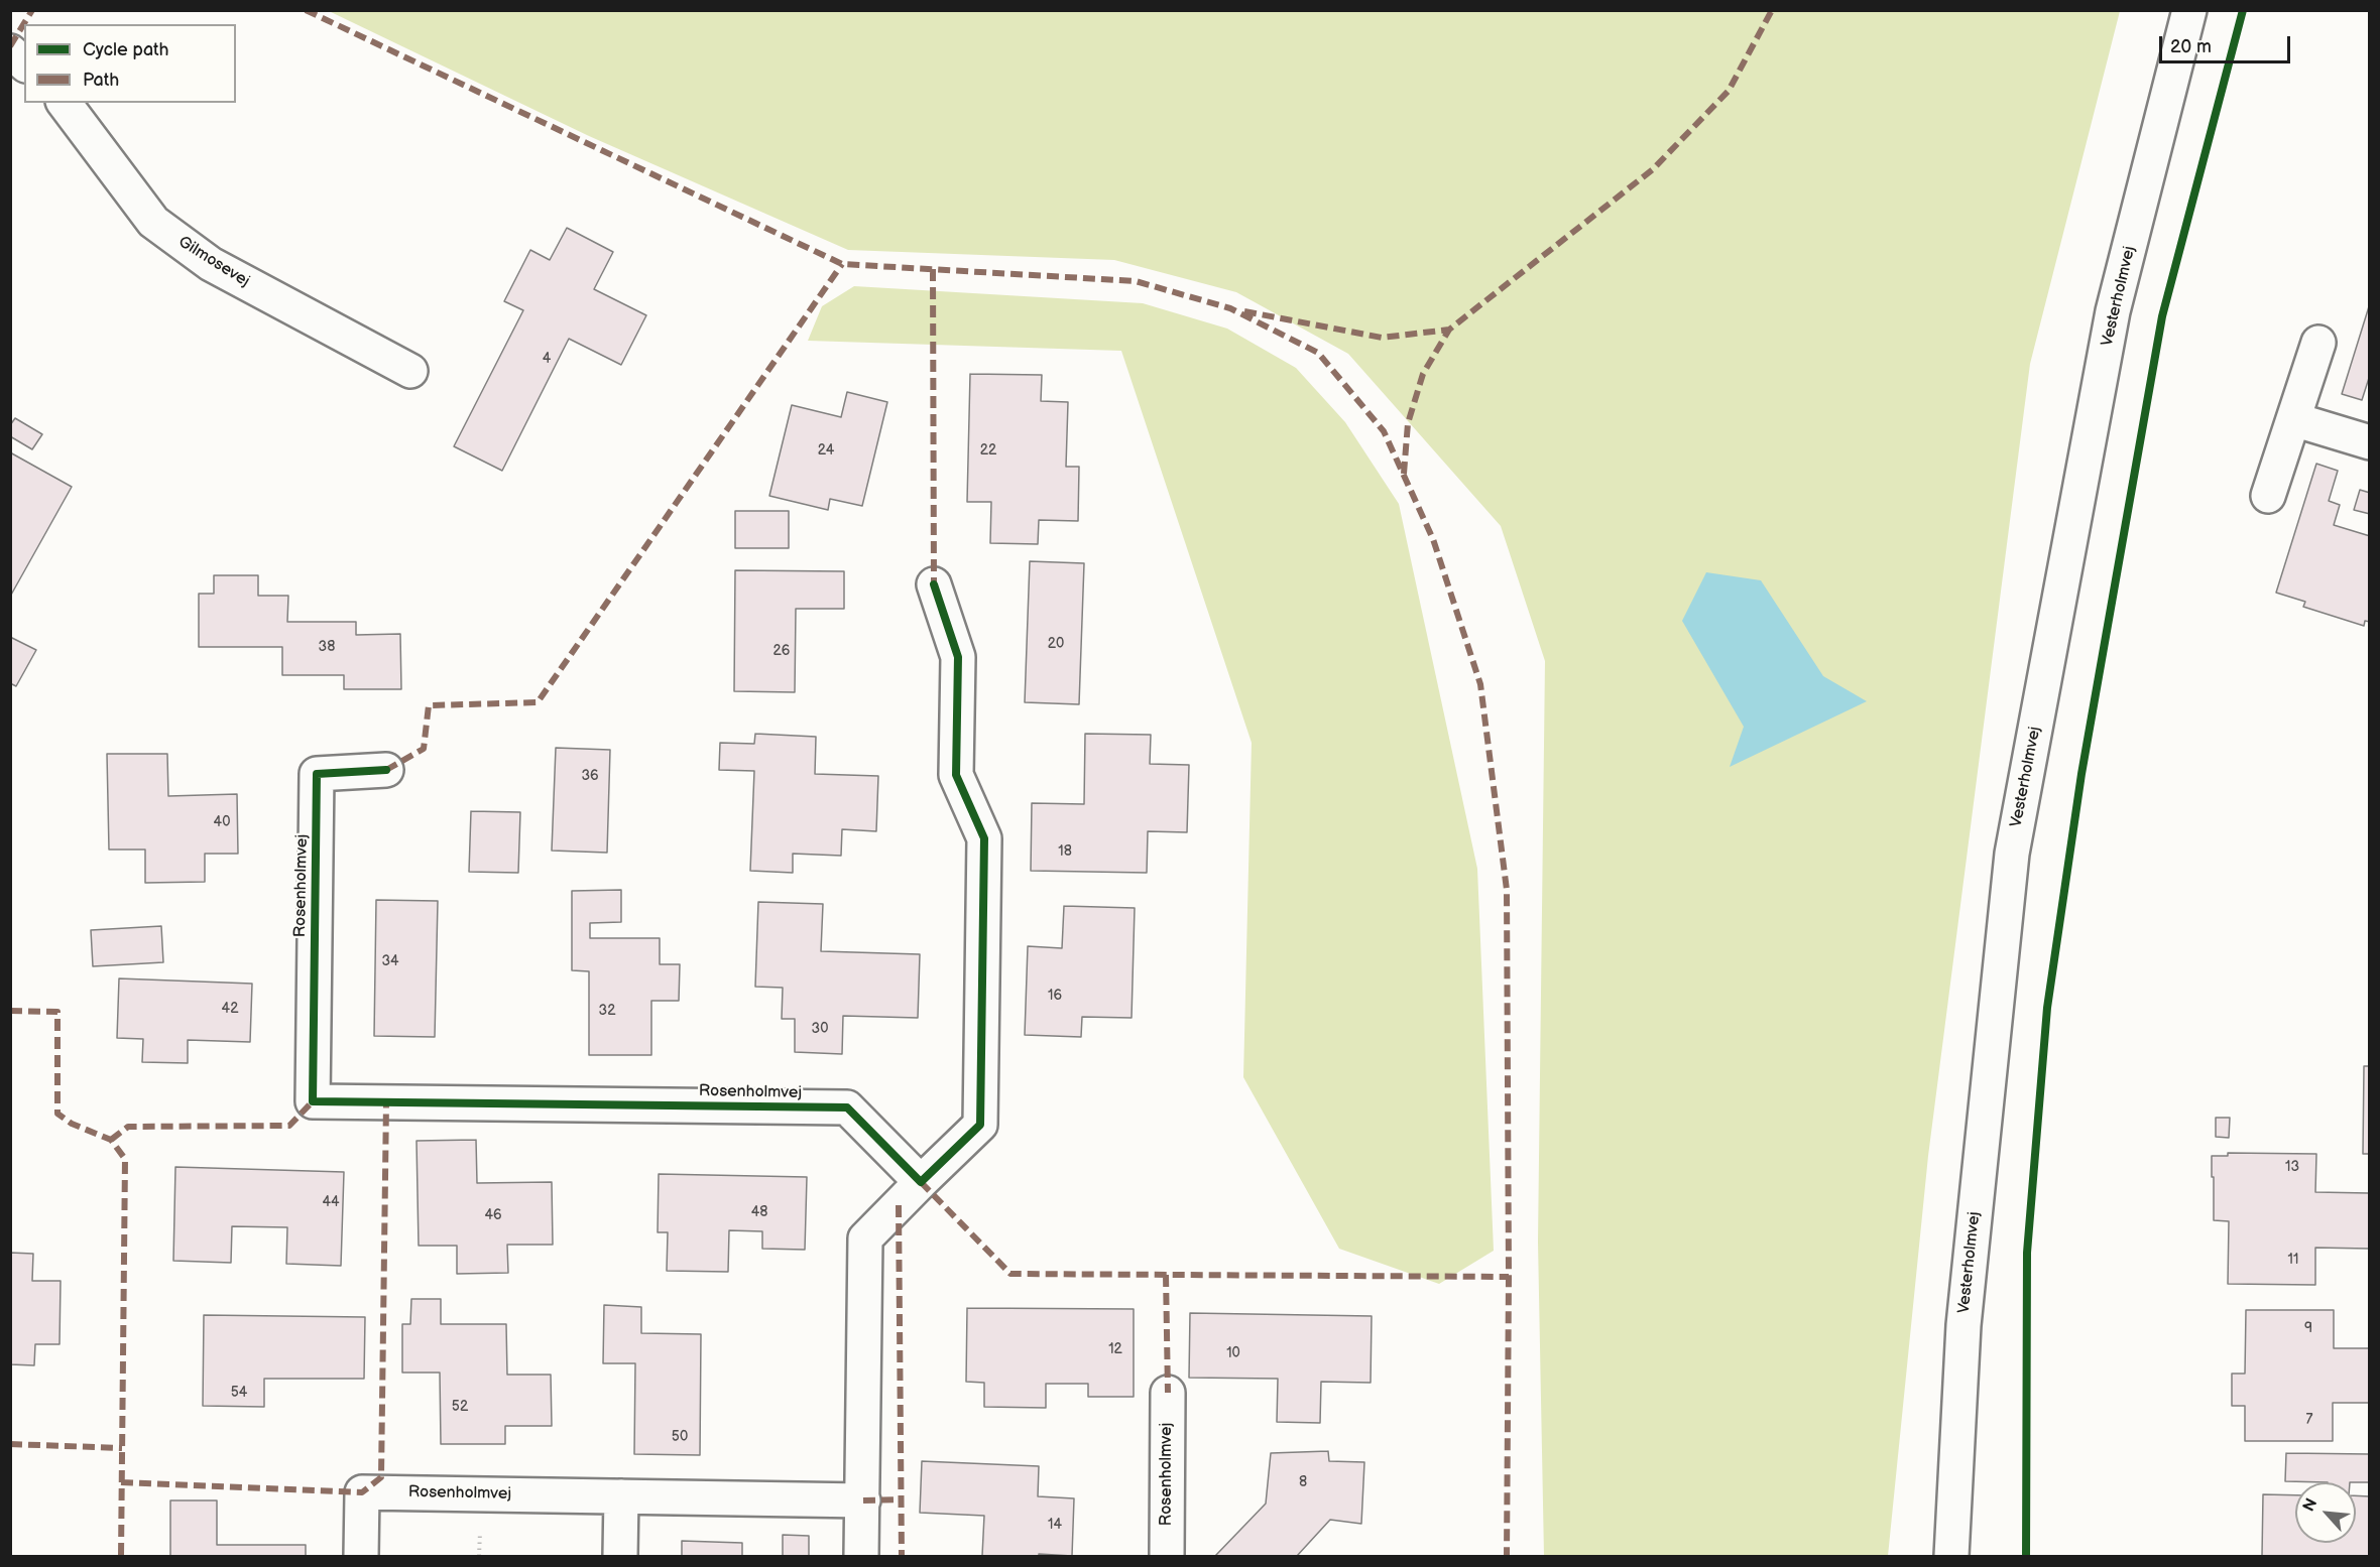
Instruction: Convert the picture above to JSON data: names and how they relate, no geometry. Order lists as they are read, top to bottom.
{
  "streets": {
    "street": ["Gilmosevej", "Vesterholmvej", "Rosenholmvej"]
  },
  "house_numbers": [
    "4",
    "24",
    "22",
    "20",
    "38",
    "26",
    "36",
    "40",
    "18",
    "34",
    "16",
    "42",
    "32",
    "30",
    "13",
    "44",
    "48",
    "46",
    "11",
    "9",
    "12",
    "10",
    "54",
    "52",
    "7",
    "50",
    "8",
    "14"
  ],
  "legend": ["Cycle path", "Path"],
  "scale_bar": "20 m",
  "north": "top left"
}
